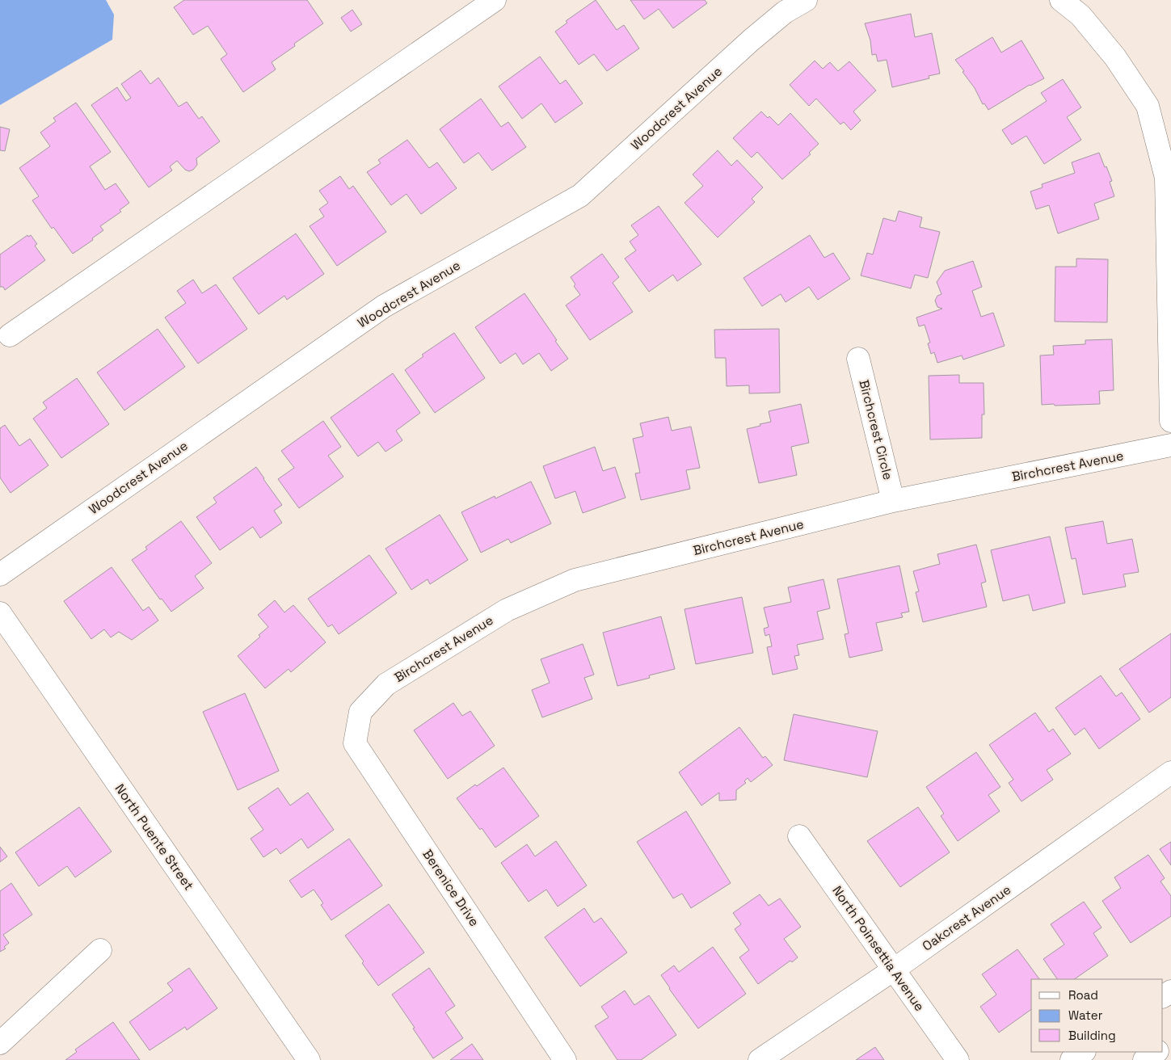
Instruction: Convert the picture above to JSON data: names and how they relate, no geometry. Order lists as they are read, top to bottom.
{
  "streets": {
    "street": [
      "Woodcrest Avenue",
      "Birchcrest Circle",
      "Birchcrest Avenue",
      "North Puente Street",
      "Berenice Drive",
      "Oakcrest Avenue",
      "North Poinsettia Avenue"
    ]
  },
  "crossings": [
    ["Birchcrest Circle", "Birchcrest Avenue"],
    ["Birchcrest Avenue", "Berenice Drive"],
    ["Oakcrest Avenue", "North Poinsettia Avenue"]
  ],
  "legend": ["Road", "Water", "Building"]
}
